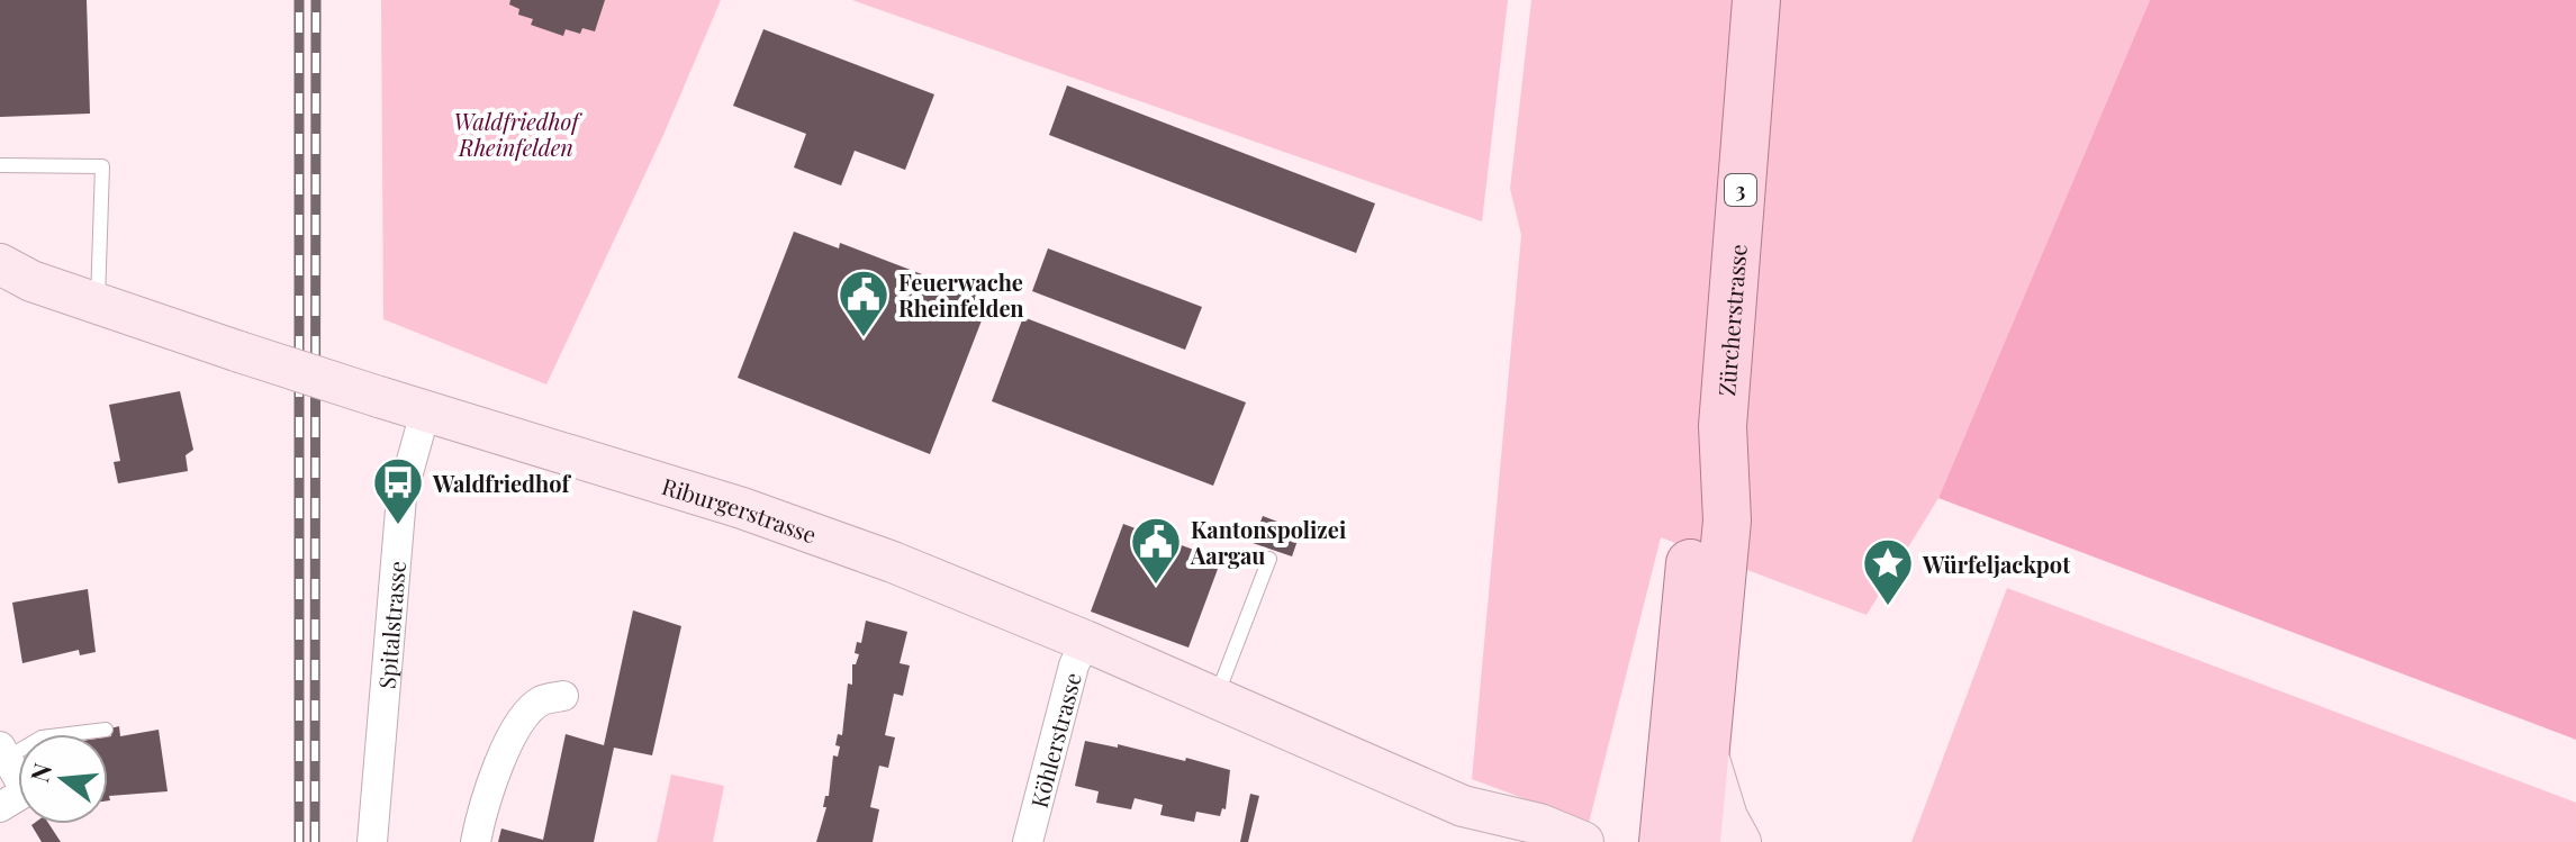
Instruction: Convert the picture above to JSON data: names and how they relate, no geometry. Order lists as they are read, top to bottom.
{
  "streets": {
    "main road": ["3", "Zürcherstrasse"],
    "street": ["Riburgerstrasse", "Spitalstrasse", "Köhlerstrasse"]
  },
  "crossings": [
    ["Riburgerstrasse", "Spitalstrasse"],
    ["Riburgerstrasse", "Köhlerstrasse"]
  ],
  "parks": ["Waldfriedhof Rheinfelden"],
  "places": {
    "public building": ["Feuerwache Rheinfelden", "Kantonspolizei Aargau"],
    "bus stop": ["Waldfriedhof"],
    "place": ["Würfeljackpot"]
  },
  "north": "left"
}
